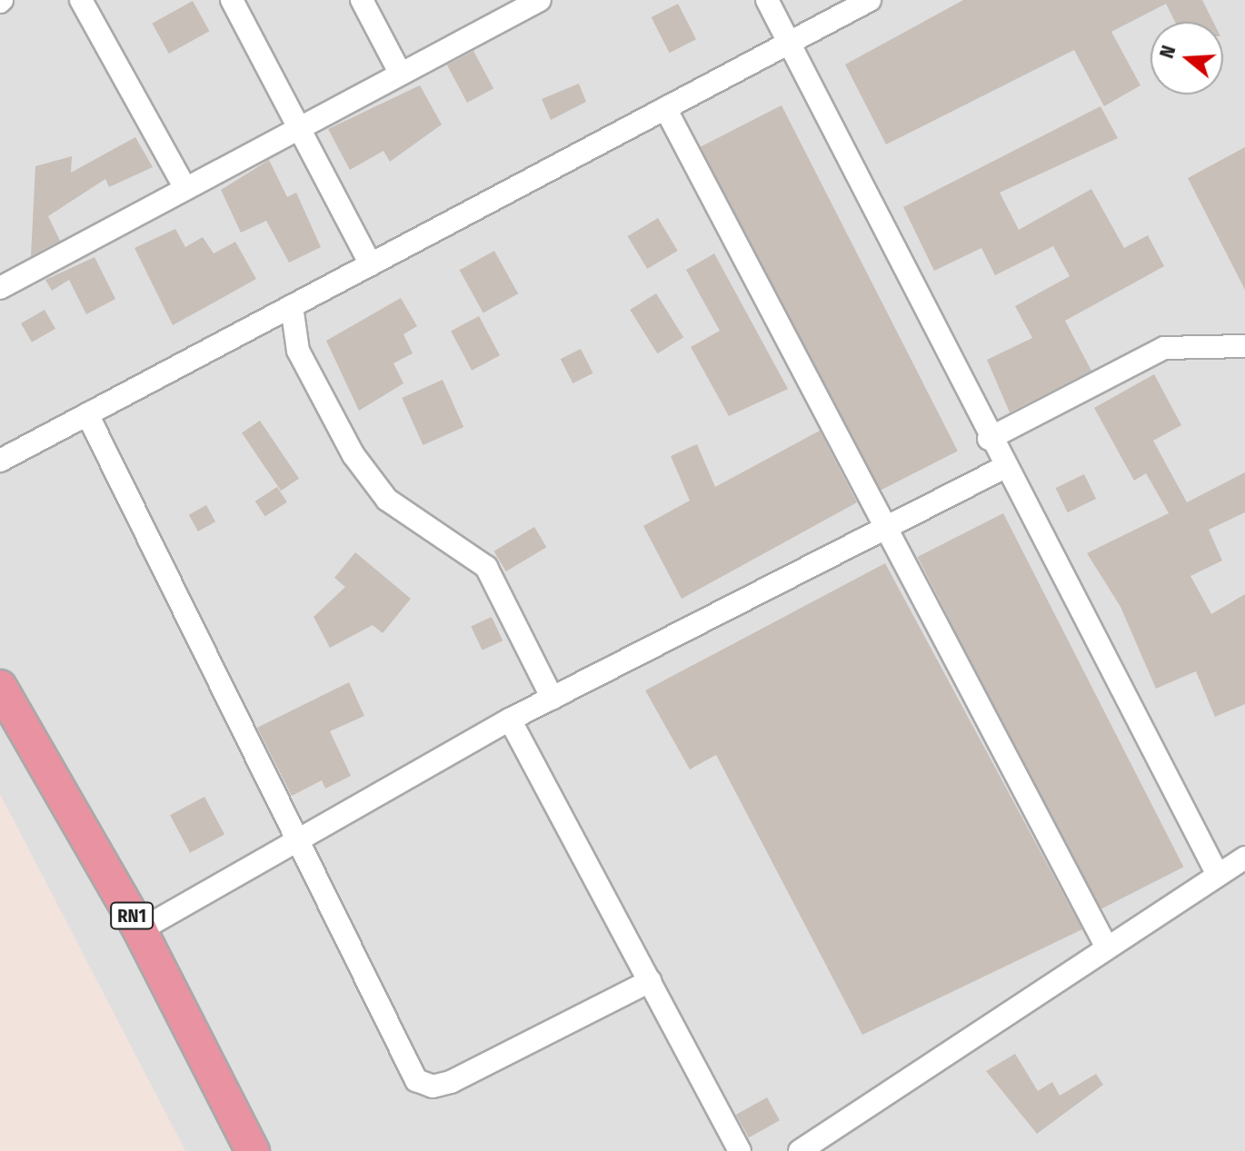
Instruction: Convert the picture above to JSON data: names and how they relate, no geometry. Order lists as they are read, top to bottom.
{
  "streets": {
    "highway": ["RN1"]
  },
  "north": "left"
}
